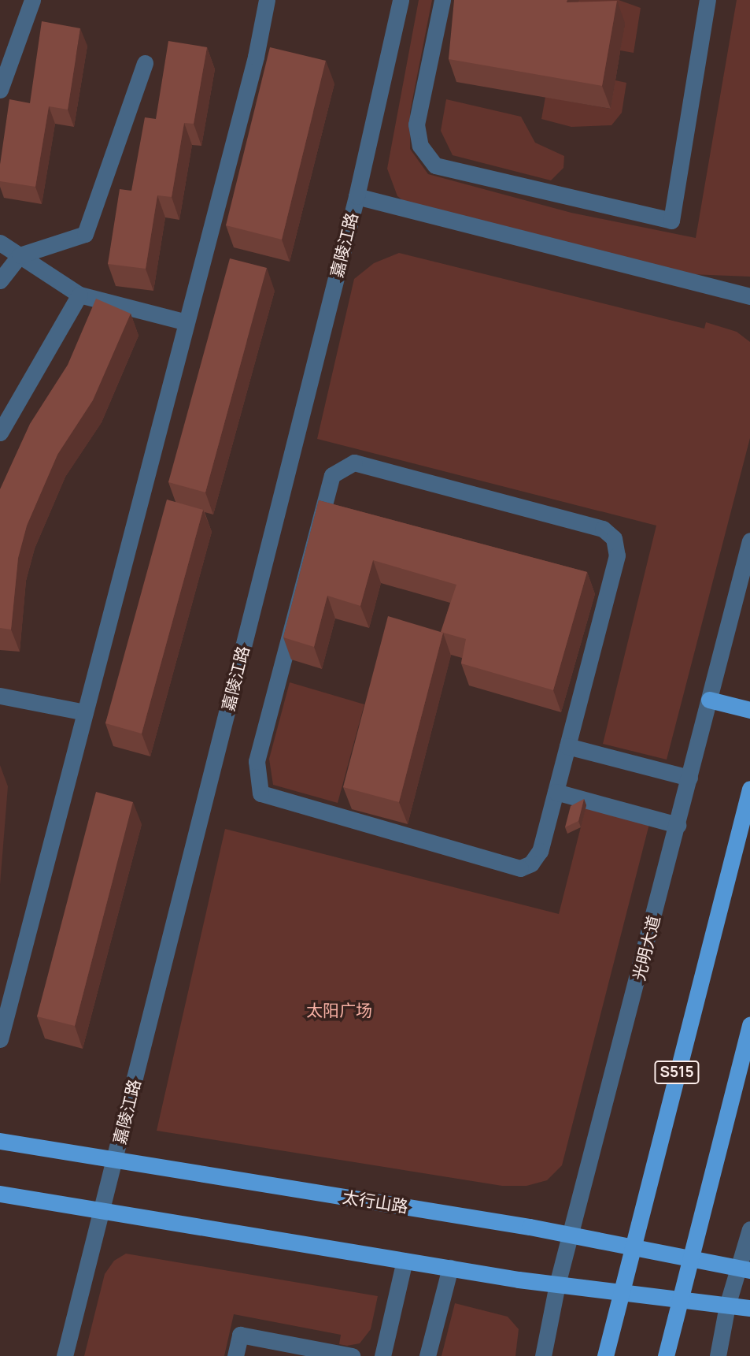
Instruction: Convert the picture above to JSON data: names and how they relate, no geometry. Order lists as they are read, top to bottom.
{
  "streets": {
    "main road": ["S515", "太行山路"],
    "street": ["嘉陵江路", "光明大道"]
  },
  "crossings": [
    ["嘉陵江路", "太行山路"],
    ["光明大道", "太行山路"],
    ["S515", "太行山路"]
  ],
  "parks": ["太阳广场"]
}
